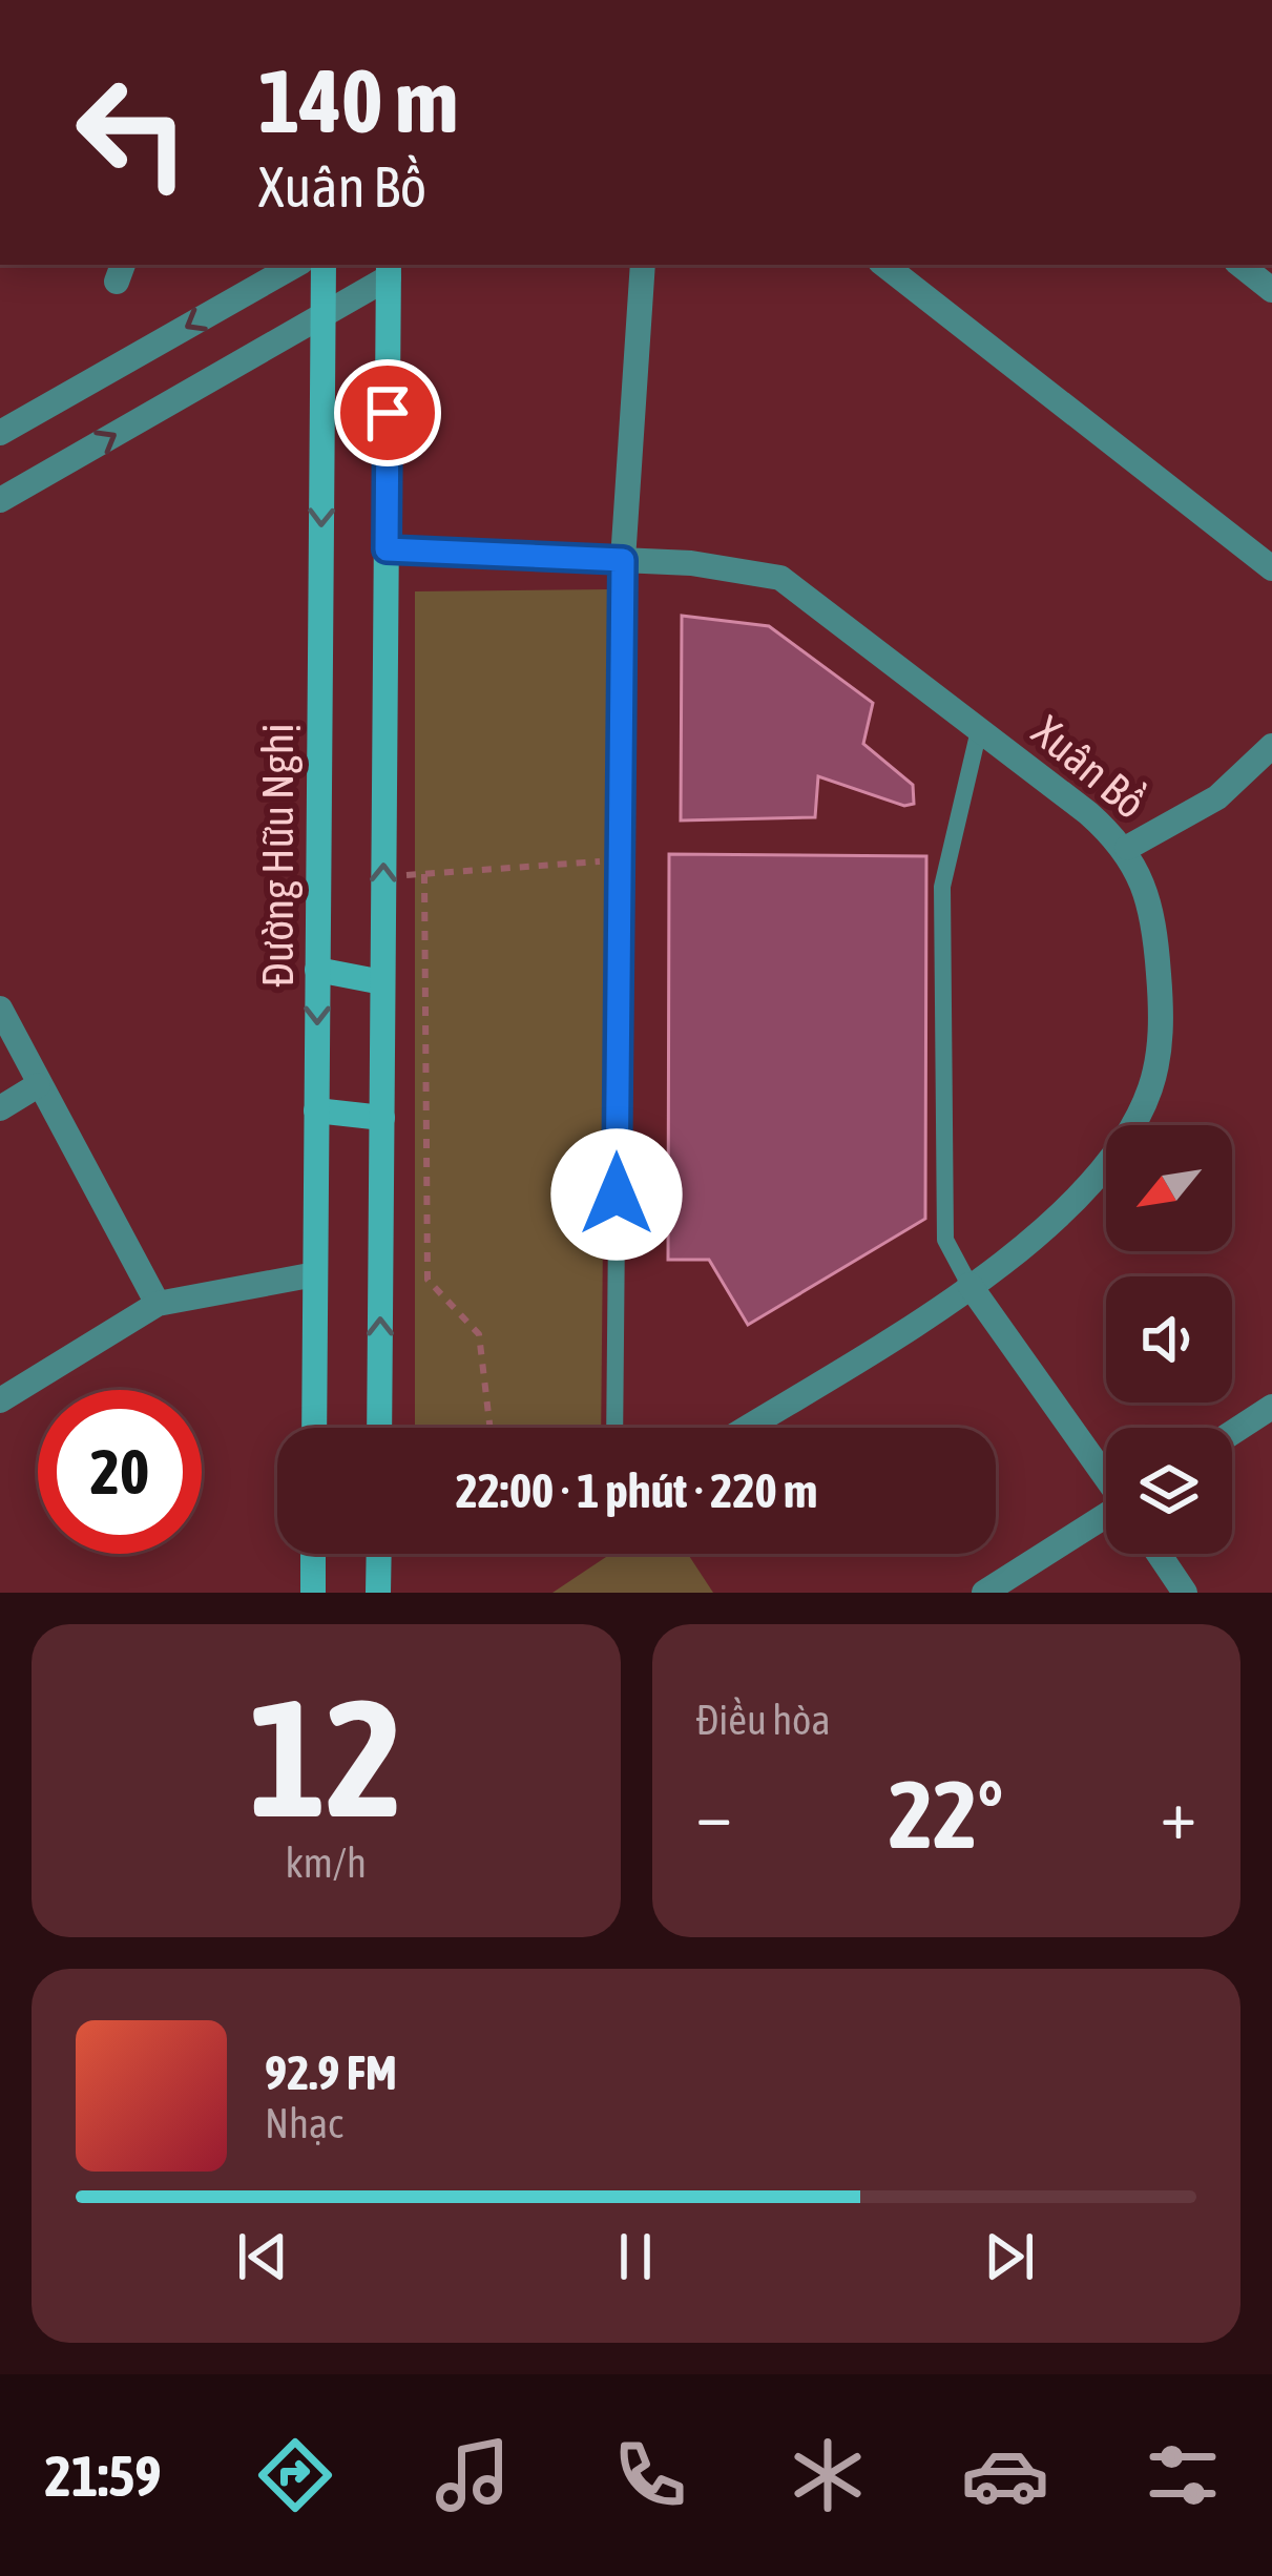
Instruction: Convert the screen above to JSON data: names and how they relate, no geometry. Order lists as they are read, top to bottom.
{
  "streets": {
    "main road": ["Đường Hữu Nghị"],
    "street": ["Xuân Bồ"]
  },
  "north": "bottom left",
  "page": {
    "turn": ["140 m", "Xuân Bồ"],
    "limit": "20",
    "trip": "22:00 · 1 phút · 220 m",
    "tile": [
      ["12", "km/h"],
      "Điều hòa"
    ],
    "heat": ["−", "22°", "+"],
    "song": ["92.9 FM", "Nhạc"],
    "tabs": "21:59"
  }
}
